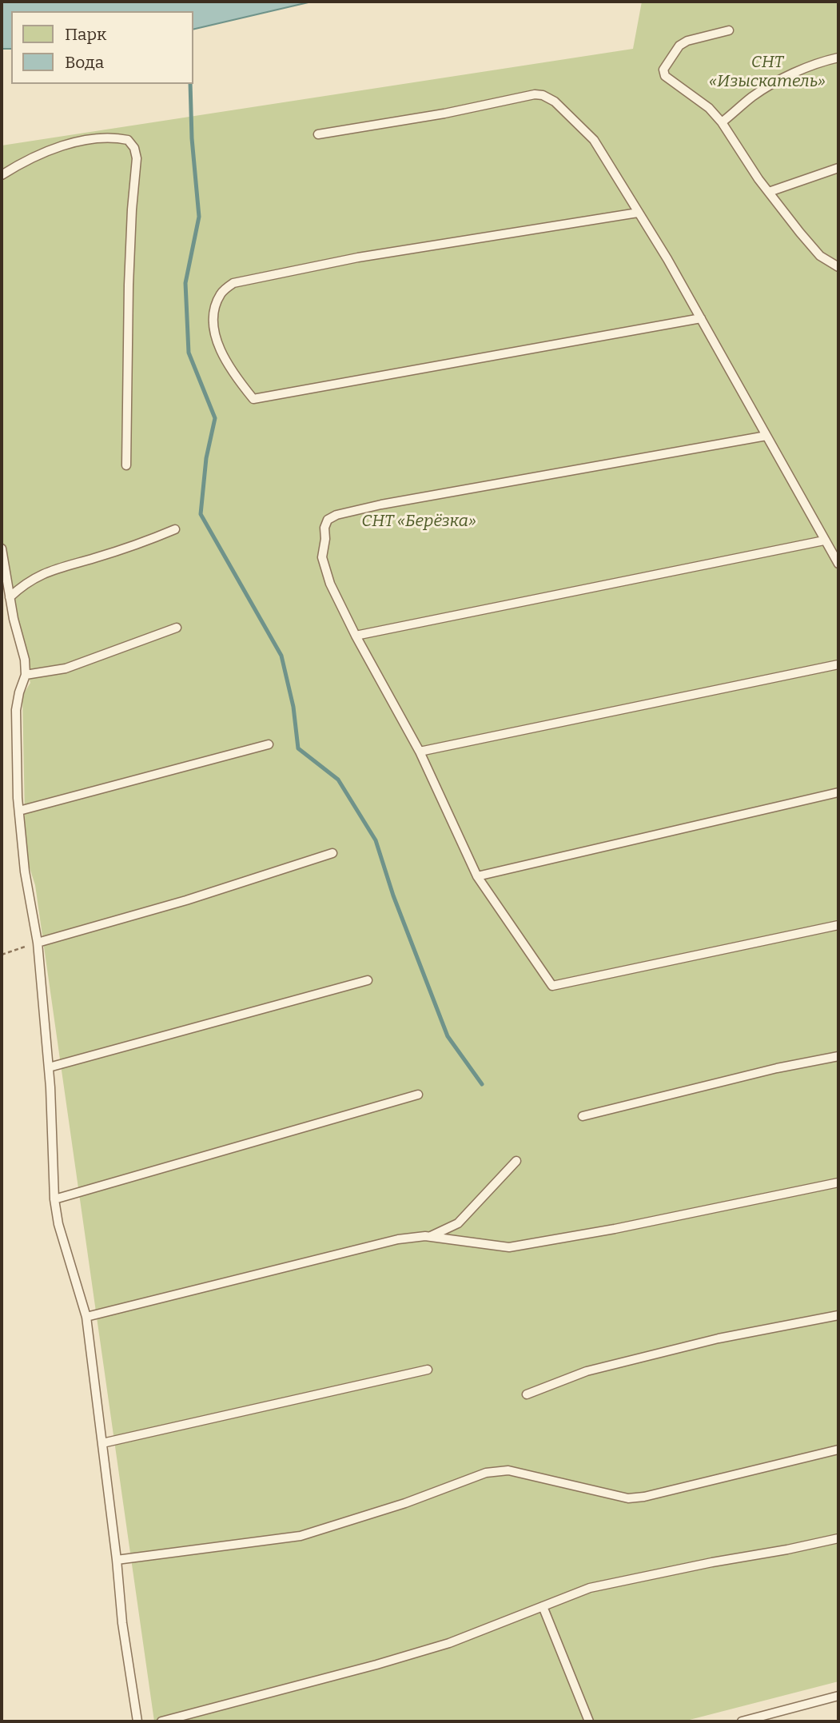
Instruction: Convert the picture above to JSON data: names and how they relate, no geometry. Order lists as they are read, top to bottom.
{
  "parks": ["СНТ «Изыскатель»", "СНТ «Берёзка»"],
  "legend": ["Парк", "Вода"]
}
